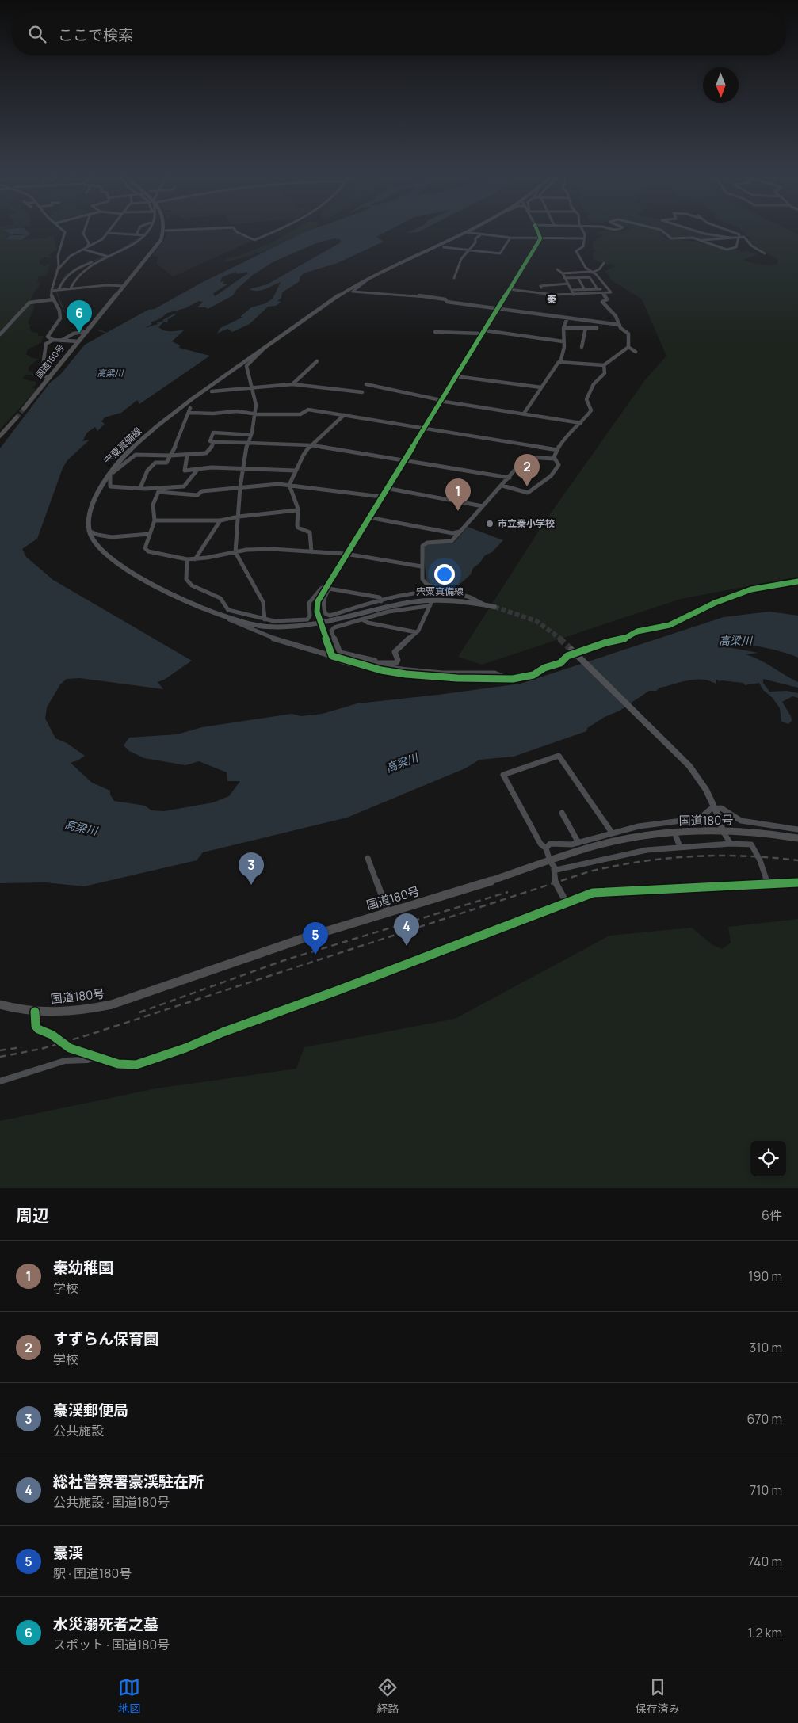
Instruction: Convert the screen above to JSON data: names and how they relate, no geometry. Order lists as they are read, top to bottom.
{
  "streets": {
    "highway": ["国道180号"],
    "main road": ["宍粟真備線"]
  },
  "districts": ["秦"],
  "water": ["高梁川"],
  "places": ["市立秦小学校"],
  "north": "bottom",
  "page": {
    "search": "ここで検索",
    "pins": [
      "6",
      "2",
      "1",
      "3",
      "4",
      "5"
    ],
    "heading": ["周辺", "6件"],
    "list": [
      {
        "mark": "1",
        "name": "秦幼稚園",
        "note": "学校",
        "value": "190 m"
      },
      {
        "mark": "2",
        "name": "すずらん保育園",
        "note": "学校",
        "value": "310 m"
      },
      {
        "mark": "3",
        "name": "豪渓郵便局",
        "note": "公共施設",
        "value": "670 m"
      },
      {
        "mark": "4",
        "name": "総社警察署豪渓駐在所",
        "note": "公共施設 · 国道180号",
        "value": "710 m"
      },
      {
        "mark": "5",
        "name": "豪渓",
        "note": "駅 · 国道180号",
        "value": "740 m"
      },
      {
        "mark": "6",
        "name": "水災溺死者之墓",
        "note": "スポット · 国道180号",
        "value": "1.2 km"
      }
    ],
    "nav": ["地図", "経路", "保存済み"]
  }
}
